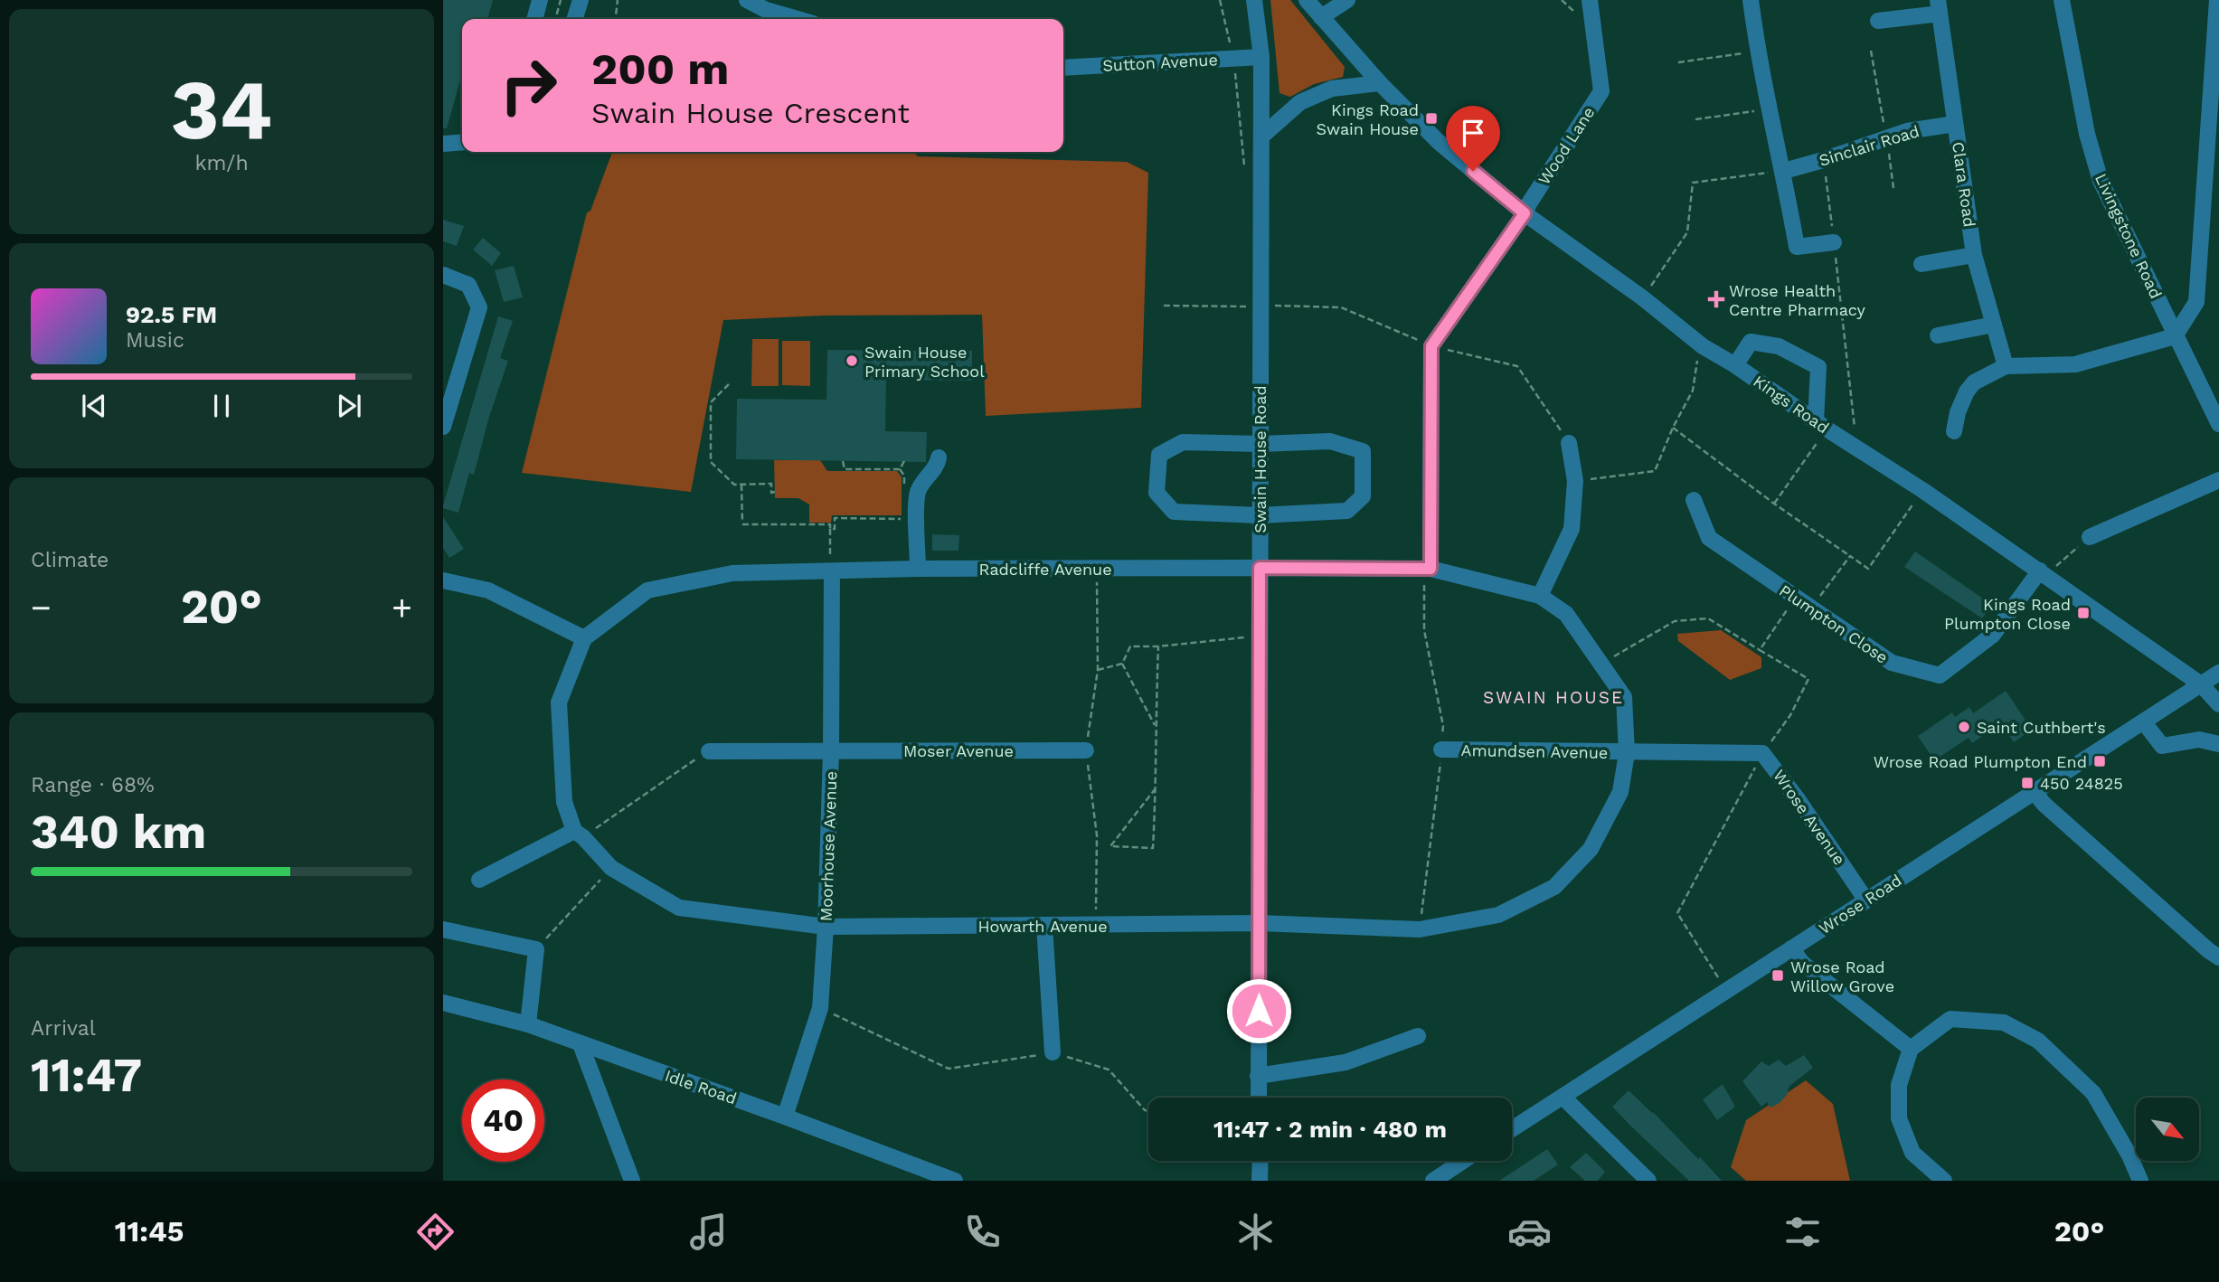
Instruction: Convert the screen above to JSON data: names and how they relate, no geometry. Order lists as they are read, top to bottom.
{
  "streets": {
    "street": [
      "Sutton Avenue",
      "Wood Lane",
      "Sinclair Road",
      "Clara Road",
      "Livingstone Road",
      "Kings Road",
      "Swain House Road",
      "Radcliffe Avenue",
      "Plumpton Close",
      "Moser Avenue",
      "Amundsen Avenue",
      "Wrose Avenue",
      "Moorhouse Avenue",
      "Wrose Road",
      "Howarth Avenue",
      "Idle Road"
    ]
  },
  "crossings": [
    ["Sutton Avenue", "Swain House Road"],
    ["Wood Lane", "Kings Road"],
    ["Wood Lane", "Radcliffe Avenue"],
    ["Sinclair Road", "Clara Road"],
    ["Kings Road", "Plumpton Close"],
    ["Kings Road", "Wrose Road"],
    ["Swain House Road", "Radcliffe Avenue"],
    ["Swain House Road", "Howarth Avenue"],
    ["Radcliffe Avenue", "Moorhouse Avenue"],
    ["Radcliffe Avenue", "Howarth Avenue"],
    ["Moser Avenue", "Moorhouse Avenue"],
    ["Amundsen Avenue", "Wrose Avenue"],
    ["Amundsen Avenue", "Howarth Avenue"],
    ["Wrose Avenue", "Wrose Road"],
    ["Wrose Avenue", "Howarth Avenue"],
    ["Moorhouse Avenue", "Howarth Avenue"],
    ["Moorhouse Avenue", "Idle Road"]
  ],
  "districts": ["SWAIN HOUSE"],
  "places": {
    "transit": [
      "Kings Road Swain House",
      "Kings Road Plumpton Close",
      "Wrose Road Plumpton End",
      "450 24825",
      "Wrose Road Willow Grove"
    ],
    "health": ["Wrose Health Centre Pharmacy"],
    "other": ["Swain House Primary School", "Saint Cuthbert's"]
  },
  "north": "bottom right",
  "page": {
    "tile": [
      ["34", "km/h"],
      "Climate",
      ["Range · 68%", "340 km"],
      ["Arrival", "11:47"]
    ],
    "turn": ["200 m", "Swain House Crescent"],
    "song": ["92.5 FM", "Music"],
    "heat": ["−", "20°", "+"],
    "limit": "40",
    "trip": "11:47 · 2 min · 480 m",
    "tabs": ["11:45", "20°"]
  }
}
